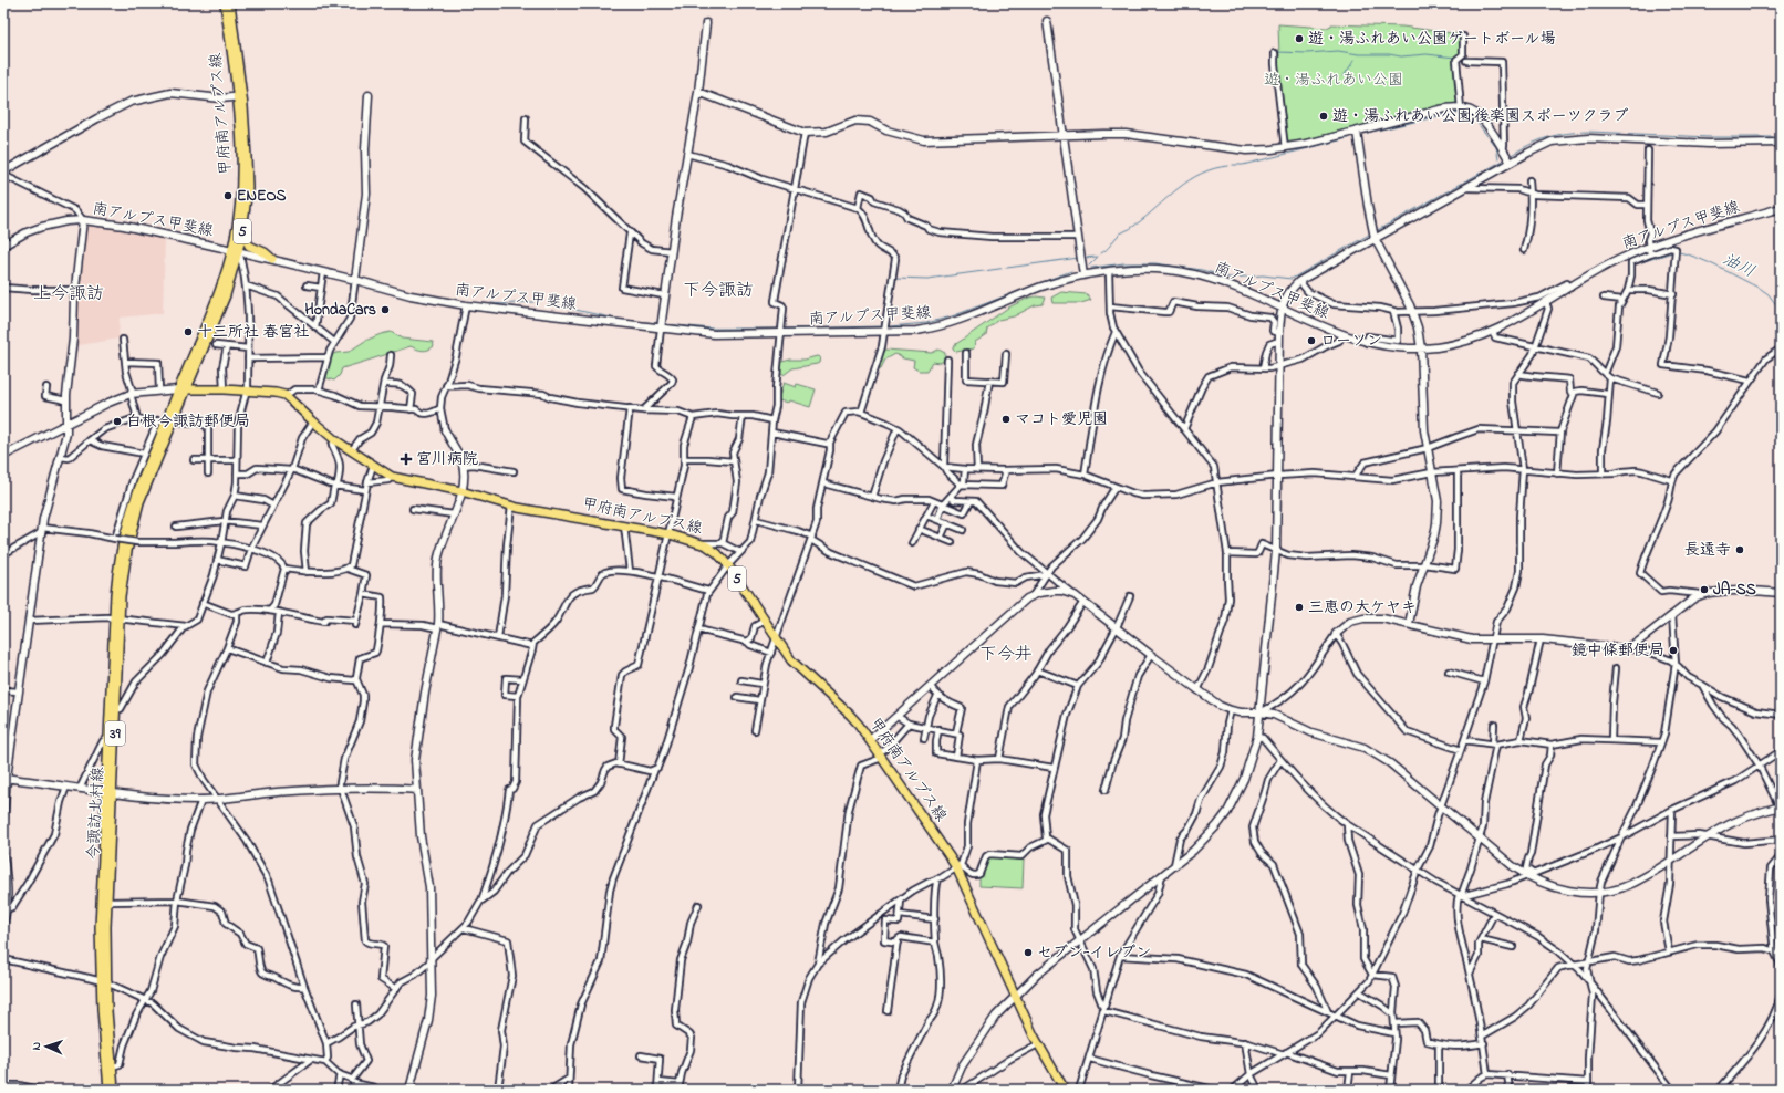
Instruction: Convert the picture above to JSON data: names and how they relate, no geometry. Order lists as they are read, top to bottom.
{
  "streets": {
    "main road": [
      "甲府南アルプス線",
      "5",
      "39",
      "今諏訪北村線"
    ],
    "street": ["南アルプス甲斐線"]
  },
  "crossings": [
    ["甲府南アルプス線", "南アルプス甲斐線"],
    ["甲府南アルプス線", "今諏訪北村線"]
  ],
  "districts": ["下今諏訪", "上今諏訪", "下今井"],
  "water": ["油川"],
  "parks": ["遊・湯ふれあい公園"],
  "places": {
    "other": [
      "遊・湯ふれあい公園ゲートボール場",
      "遊・湯ふれあい公園;後楽園スポーツクラブ",
      "ENEOS",
      "HondaCars",
      "十三所社 春宮社",
      "ローソン",
      "マコト愛児園",
      "白根今諏訪郵便局",
      "長遠寺",
      "JA-SS",
      "三恵の大ケヤキ",
      "鏡中條郵便局",
      "セブン-イレブン"
    ],
    "health": ["宮川病院"]
  },
  "north": "left"
}
